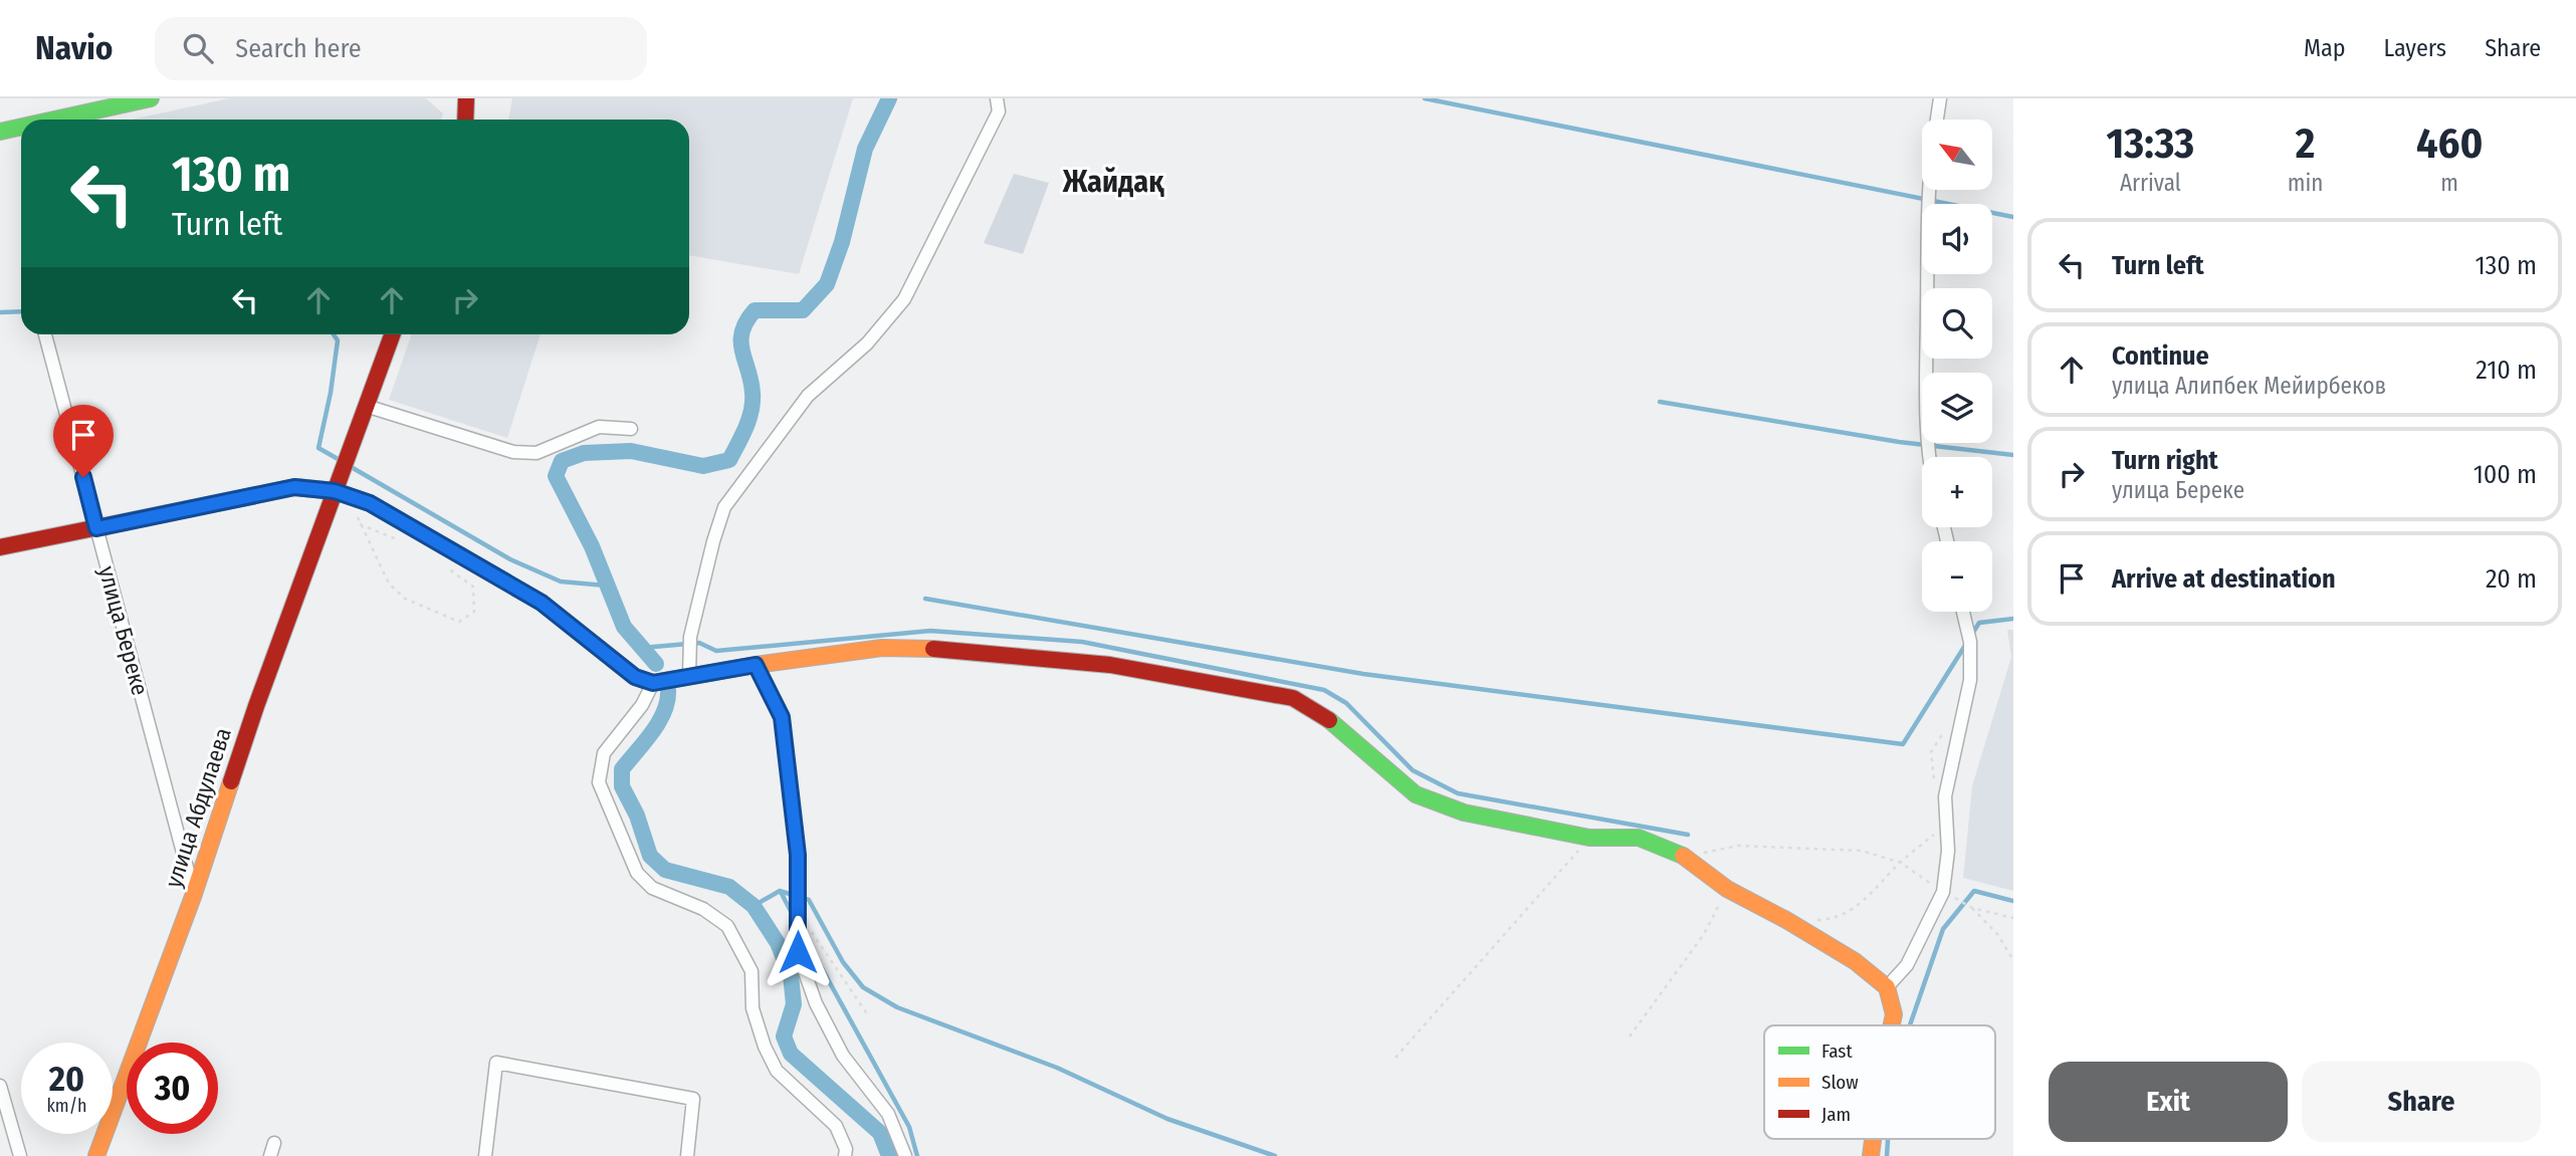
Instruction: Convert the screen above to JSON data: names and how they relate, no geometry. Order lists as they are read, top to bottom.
{
  "streets": {
    "street": ["улица Береке", "улица Абдулаева"]
  },
  "crossings": [
    ["улица Береке", "улица Абдулаева"]
  ],
  "districts": ["Жайдақ"],
  "legend": ["Fast", "Slow", "Jam"],
  "north": "top left",
  "page": {
    "header": "Navio",
    "search": "Search here",
    "nav": ["Map", "Layers", "Share"],
    "eta": [
      "13:33",
      "Arrival",
      "2",
      "min",
      "460",
      "m"
    ],
    "map_buttons": ["+", "−"],
    "turn": ["130 m", "Turn left"],
    "list": [
      {
        "name": "Turn left",
        "value": "130 m"
      },
      {
        "name": "Continue",
        "note": "улица Алипбек Мейирбеков",
        "value": "210 m"
      },
      {
        "name": "Turn right",
        "note": "улица Береке",
        "value": "100 m"
      },
      {
        "name": "Arrive at destination",
        "value": "20 m"
      }
    ],
    "speed": "20 km/h",
    "limit": "30",
    "buttons": ["Exit", "Share"]
  }
}
